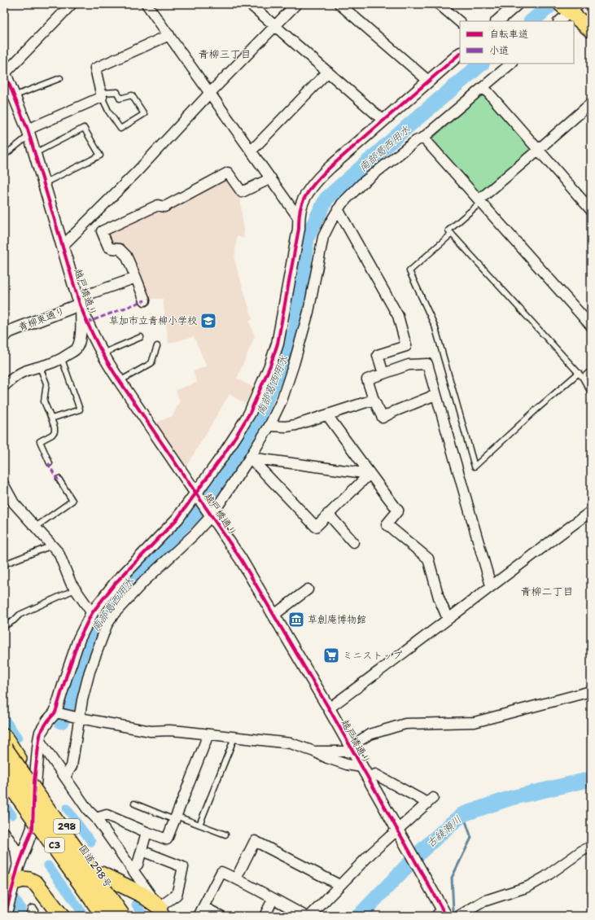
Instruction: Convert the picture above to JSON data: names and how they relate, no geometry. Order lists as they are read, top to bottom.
{
  "streets": {
    "highway": ["298", "C3", "国道298号"],
    "street": ["越戸橋通り", "青柳東通り"]
  },
  "crossings": [
    ["越戸橋通り", "青柳東通り"]
  ],
  "districts": ["青柳三丁目", "青柳二丁目"],
  "water": ["南部葛西用水", "古綾瀬川"],
  "places": {
    "school or university": ["草加市立青柳小学校"],
    "museum": ["草創庵博物館"],
    "supermarket": ["ミニストップ"]
  },
  "legend": ["自転車道", "小道"]
}
